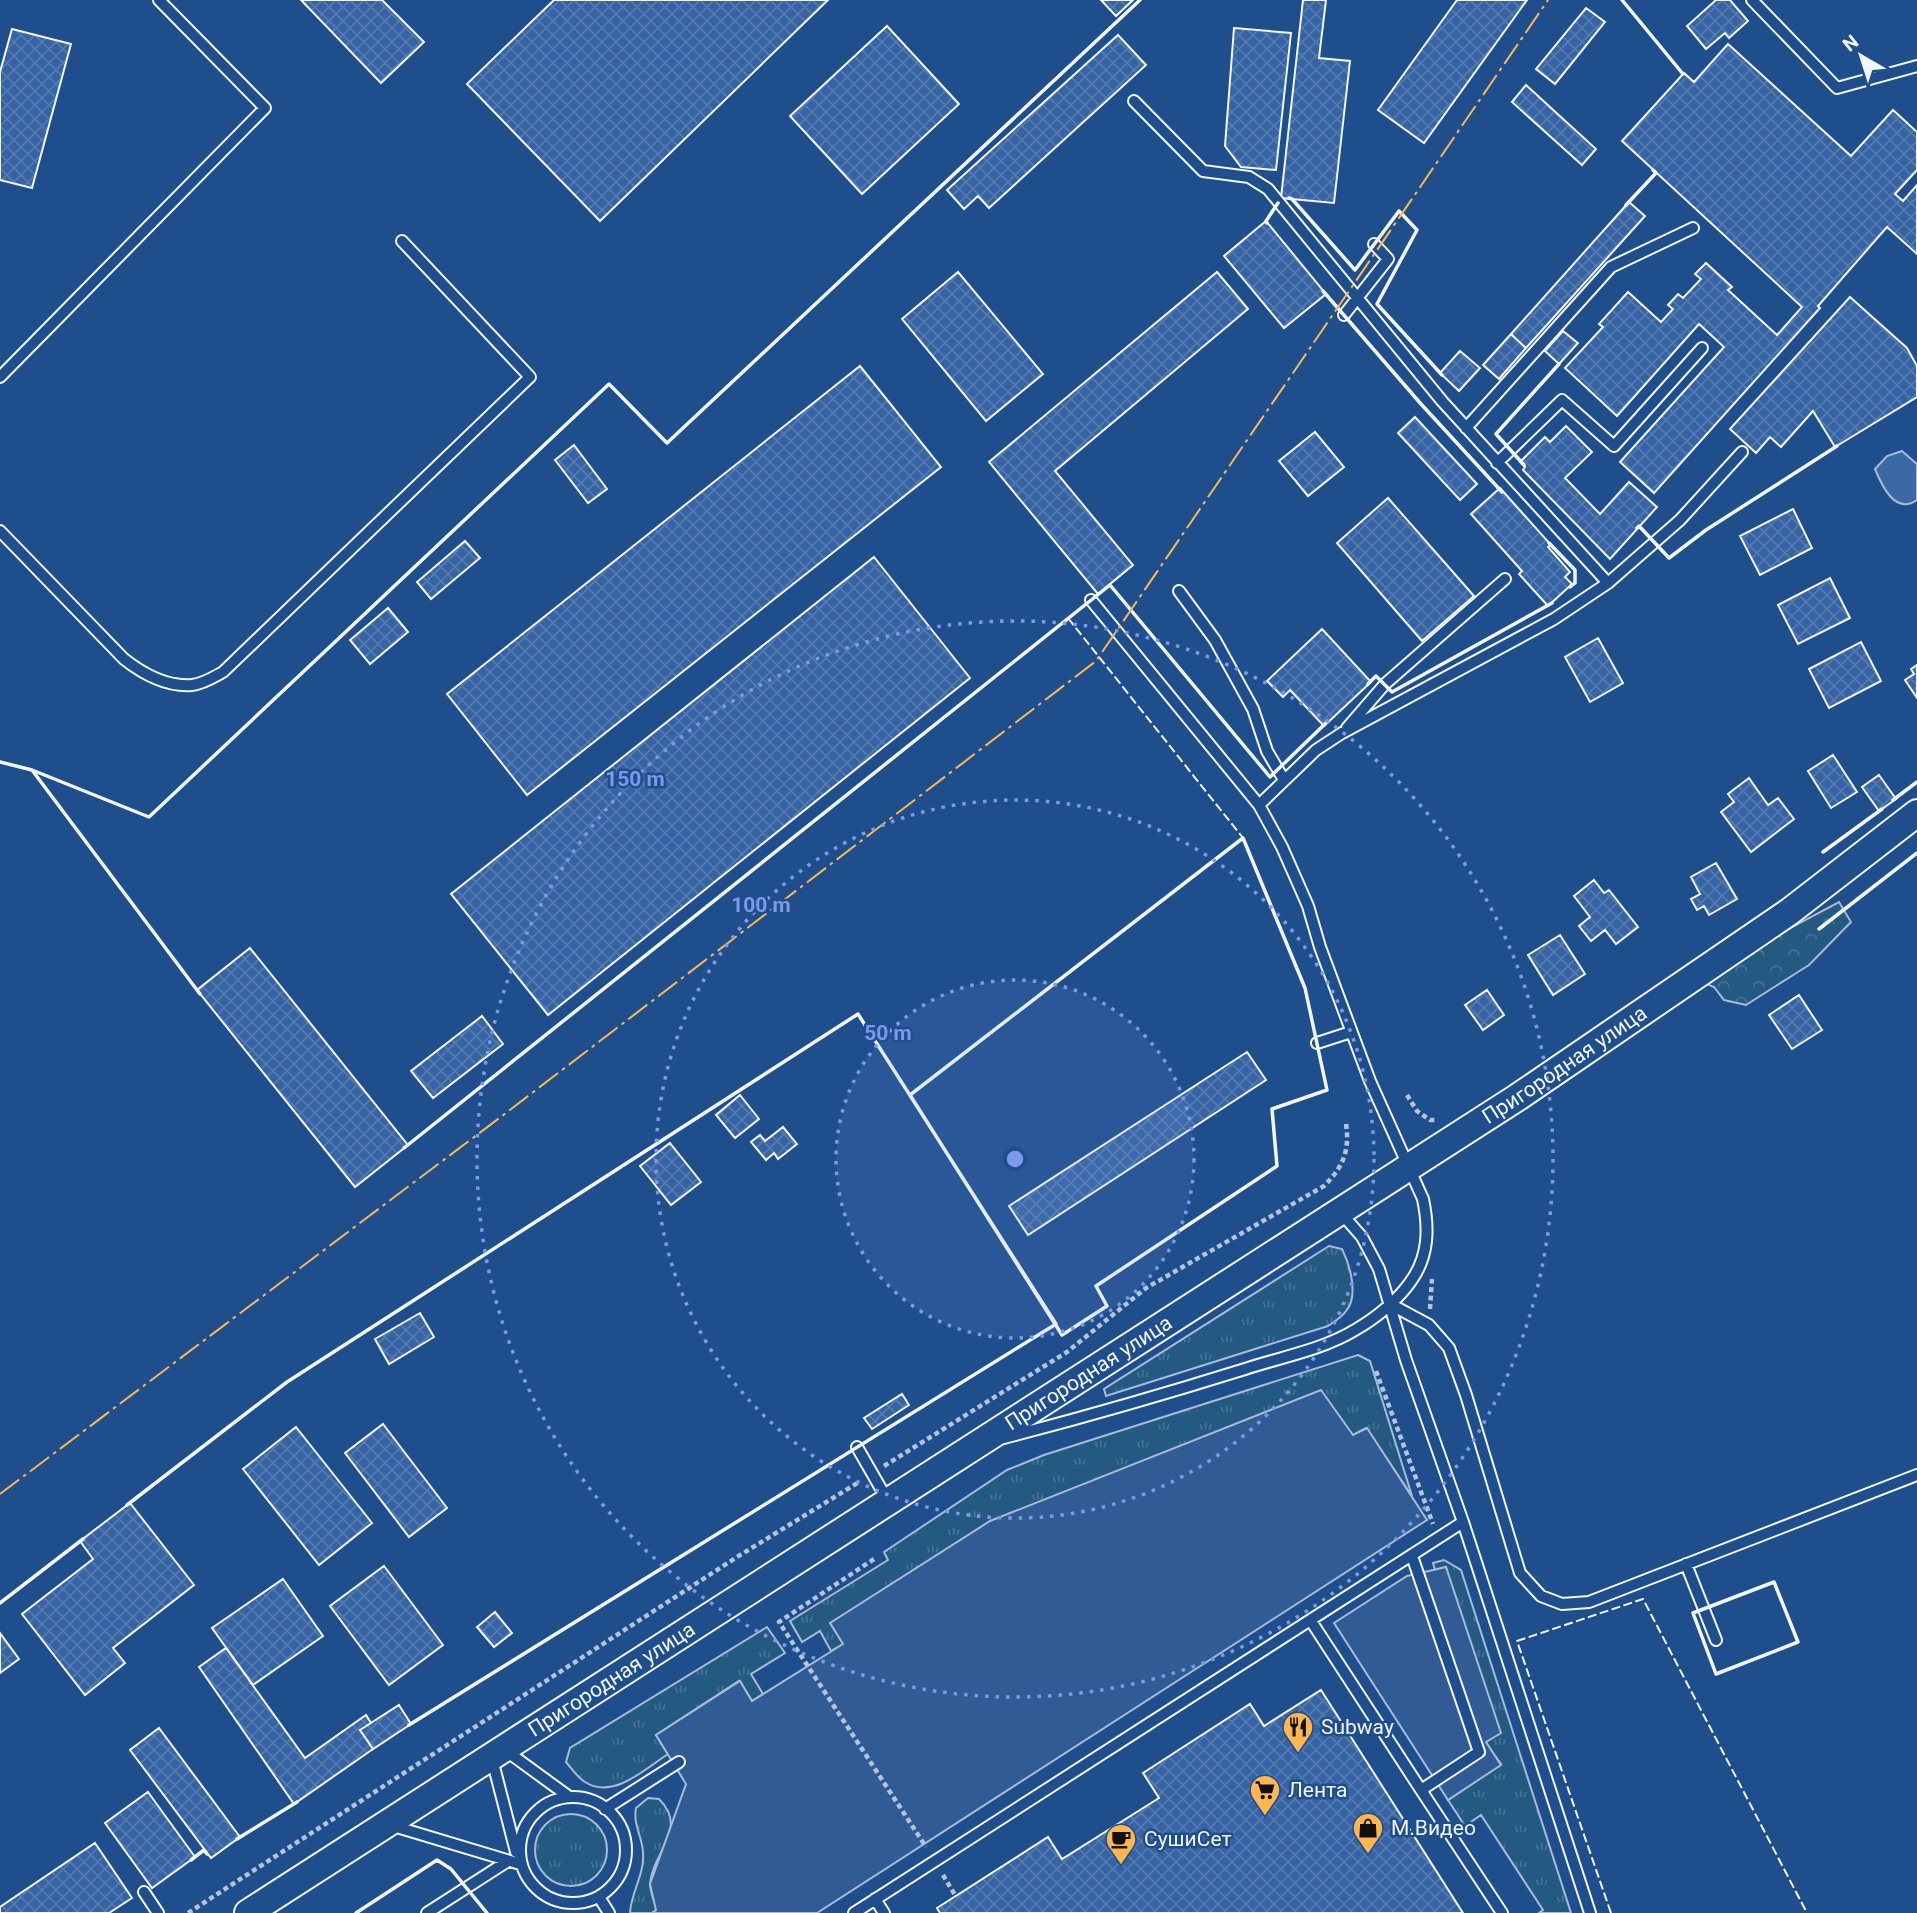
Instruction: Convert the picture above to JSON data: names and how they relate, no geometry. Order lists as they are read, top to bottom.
{
  "streets": {
    "street": ["Пригородная улица"]
  },
  "places": {
    "restaurant": ["Subway"],
    "supermarket": ["Лента"],
    "shop": ["М.Видео"],
    "cafe": ["СушиСет"]
  },
  "north": "top left",
  "rings": ["150 m", "100 m", "50 m"]
}
